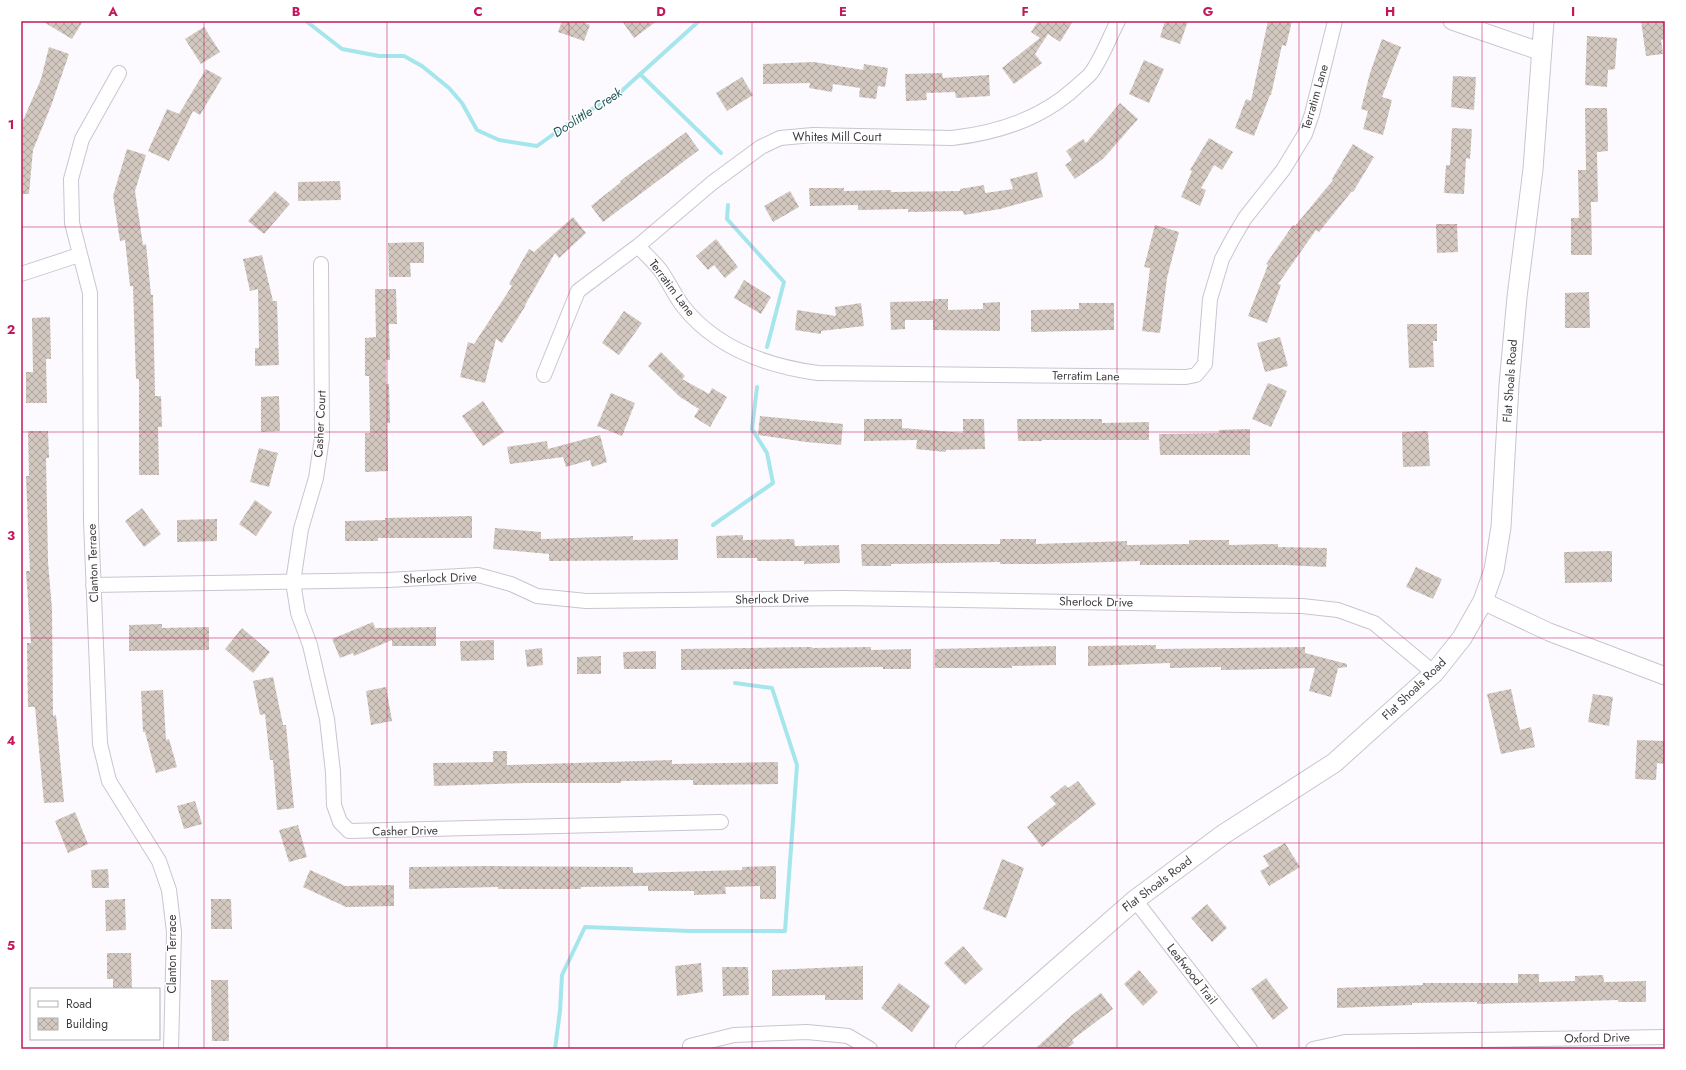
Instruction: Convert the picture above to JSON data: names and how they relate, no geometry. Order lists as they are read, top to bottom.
{
  "streets": {
    "main road": ["Flat Shoals Road"],
    "street": [
      "Terratim Lane",
      "Whites Mill Court",
      "Casher Court",
      "Clanton Terrace",
      "Sherlock Drive",
      "Casher Drive",
      "Leafwood Trail",
      "Oxford Drive"
    ]
  },
  "crossings": [
    ["Terratim Lane", "Whites Mill Court"],
    ["Flat Shoals Road", "Sherlock Drive"],
    ["Flat Shoals Road", "Leafwood Trail"],
    ["Casher Court", "Sherlock Drive"],
    ["Casher Court", "Casher Drive"],
    ["Clanton Terrace", "Sherlock Drive"],
    ["Sherlock Drive", "Casher Drive"]
  ],
  "water": ["Doolittle Creek"],
  "legend": ["Road", "Building"],
  "grid": {
    "columns": [
      "A",
      "B",
      "C",
      "D",
      "E",
      "F",
      "G",
      "H",
      "I"
    ],
    "rows": [
      "1",
      "2",
      "3",
      "4",
      "5"
    ]
  }
}
